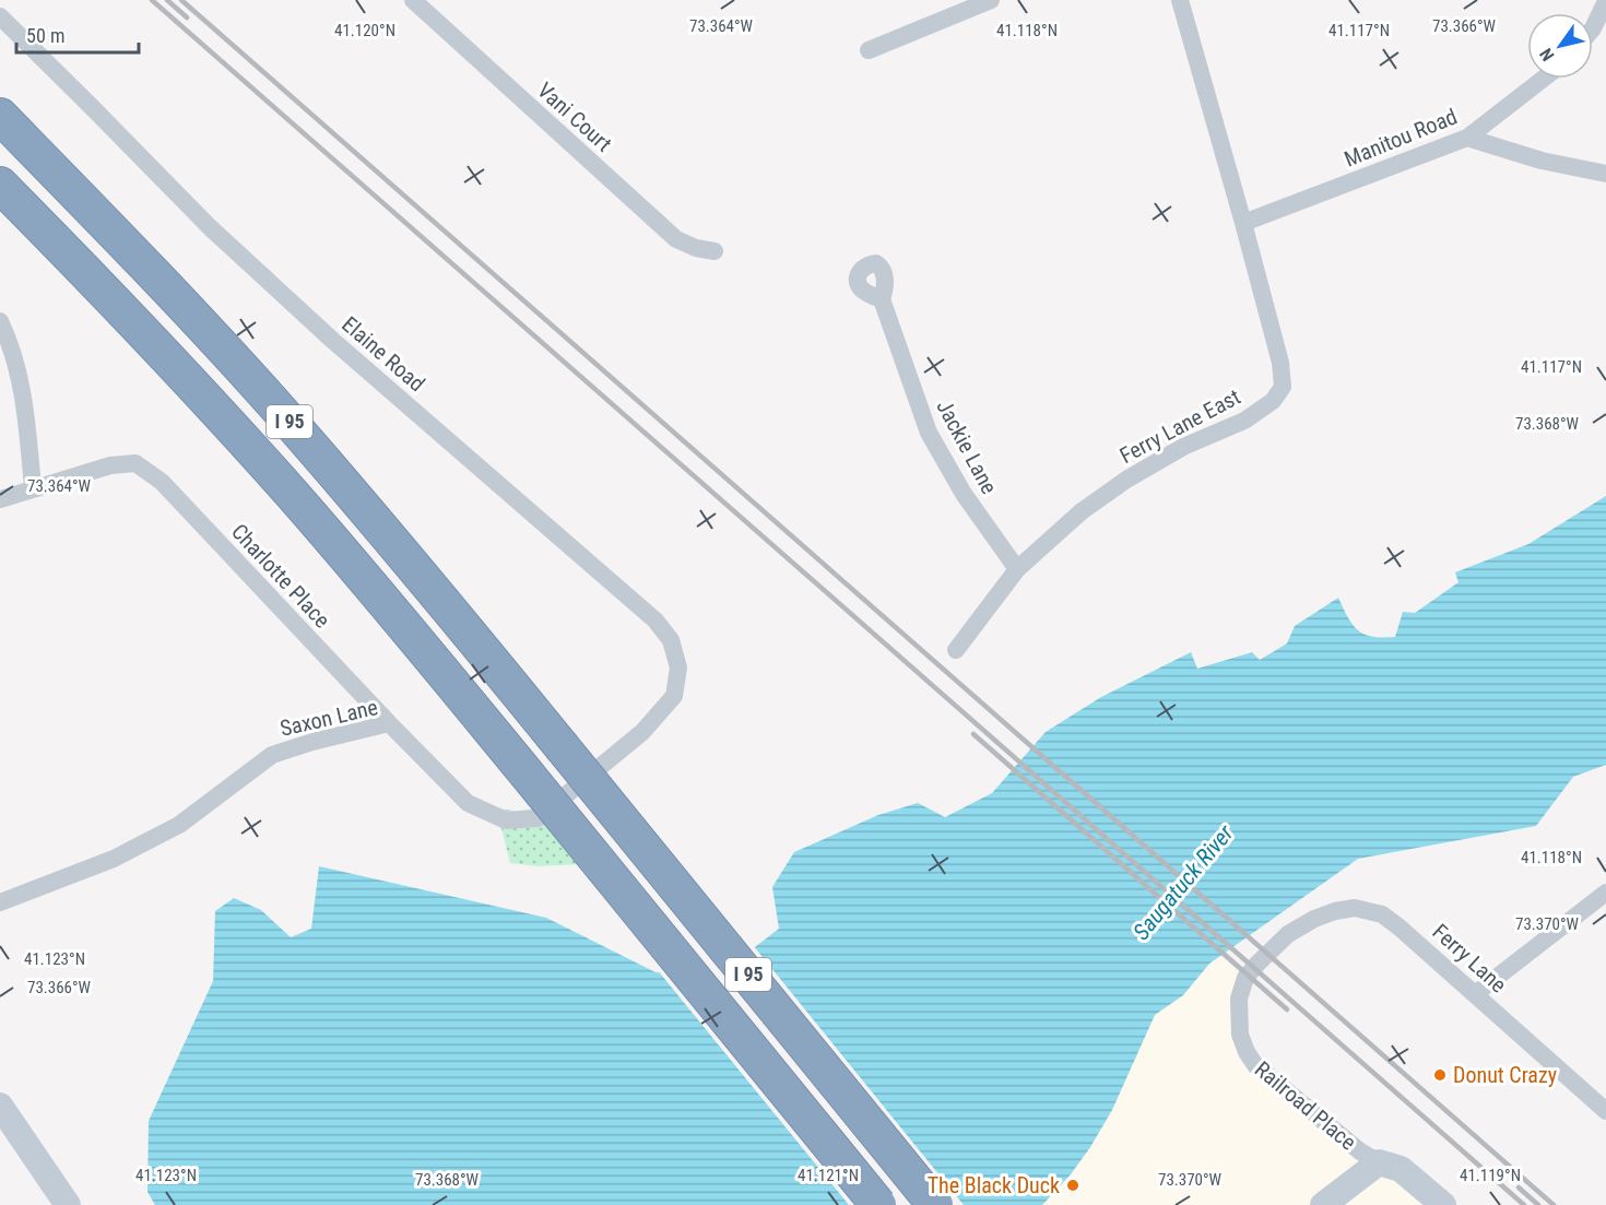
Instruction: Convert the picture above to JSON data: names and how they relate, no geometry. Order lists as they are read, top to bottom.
{
  "streets": {
    "highway": ["I 95"],
    "street": [
      "Vani Court",
      "Manitou Road",
      "Elaine Road",
      "Ferry Lane East",
      "Jackie Lane",
      "Charlotte Place",
      "Saxon Lane",
      "Ferry Lane",
      "Railroad Place"
    ]
  },
  "crossings": [
    ["Manitou Road", "Ferry Lane East"],
    ["Elaine Road", "Saxon Lane"],
    ["Ferry Lane East", "Jackie Lane"],
    ["Charlotte Place", "Saxon Lane"],
    ["Ferry Lane", "Railroad Place"]
  ],
  "water": ["Saugatuck River"],
  "places": ["Donut Crazy", "The Black Duck"],
  "scale_bar": "50 m",
  "north": "bottom left",
  "coordinates": [
    "73.364°W",
    "73.366°W",
    "41.120°N",
    "41.118°N",
    "41.117°N",
    "73.368°W",
    "73.370°W",
    "41.123°N",
    "41.121°N",
    "41.119°N"
  ]
}
